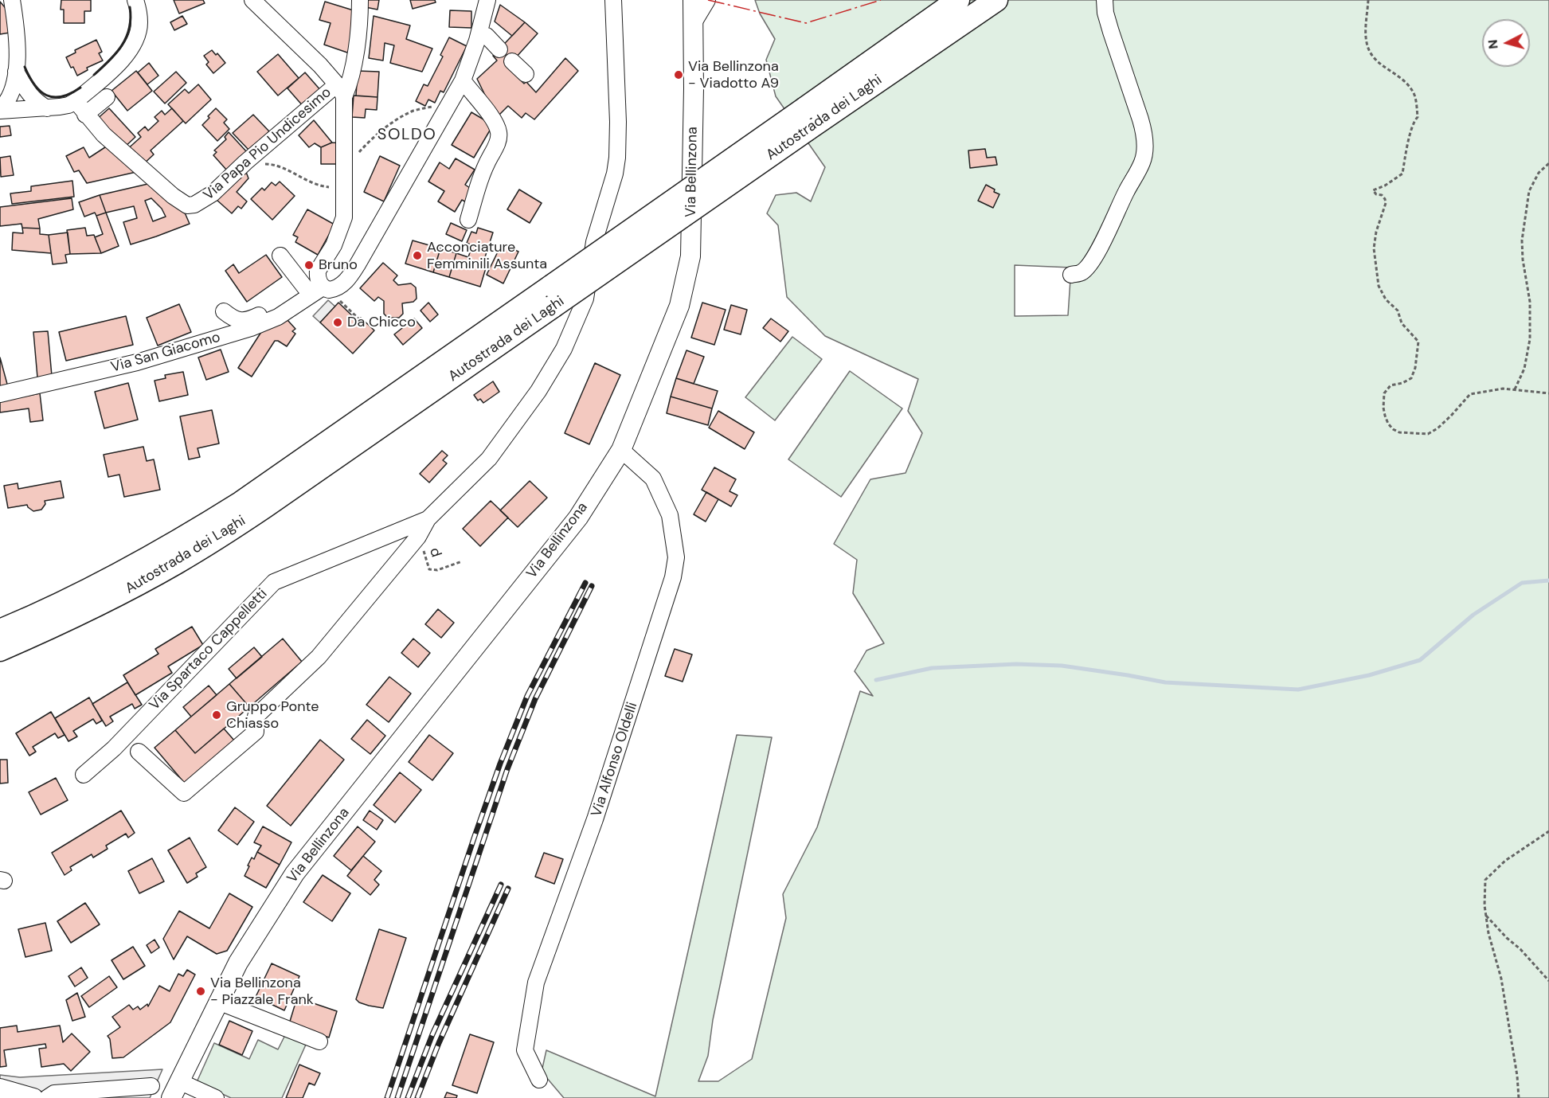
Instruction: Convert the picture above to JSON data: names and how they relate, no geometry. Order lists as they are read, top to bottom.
{
  "streets": {
    "highway": ["Autostrada dei Laghi"],
    "main road": ["Via Bellinzona"],
    "street": [
      "Via Papa Pio Undicesimo",
      "Via San Giacomo",
      "Via Spartaco Cappelletti",
      "Via Alfonso Oldelli"
    ],
    "path": ["d"]
  },
  "crossings": [
    ["Via Papa Pio Undicesimo", "Via San Giacomo"],
    ["Via Bellinzona", "Via Alfonso Oldelli"]
  ],
  "districts": ["SOLDO"],
  "places": [
    "Via Bellinzona - Viadotto A9",
    "Acconciature Femminili Assunta",
    "Bruno",
    "Da Chicco",
    "Gruppo Ponte Chiasso",
    "Via Bellinzona - Piazzale Frank"
  ],
  "north": "left"
}
